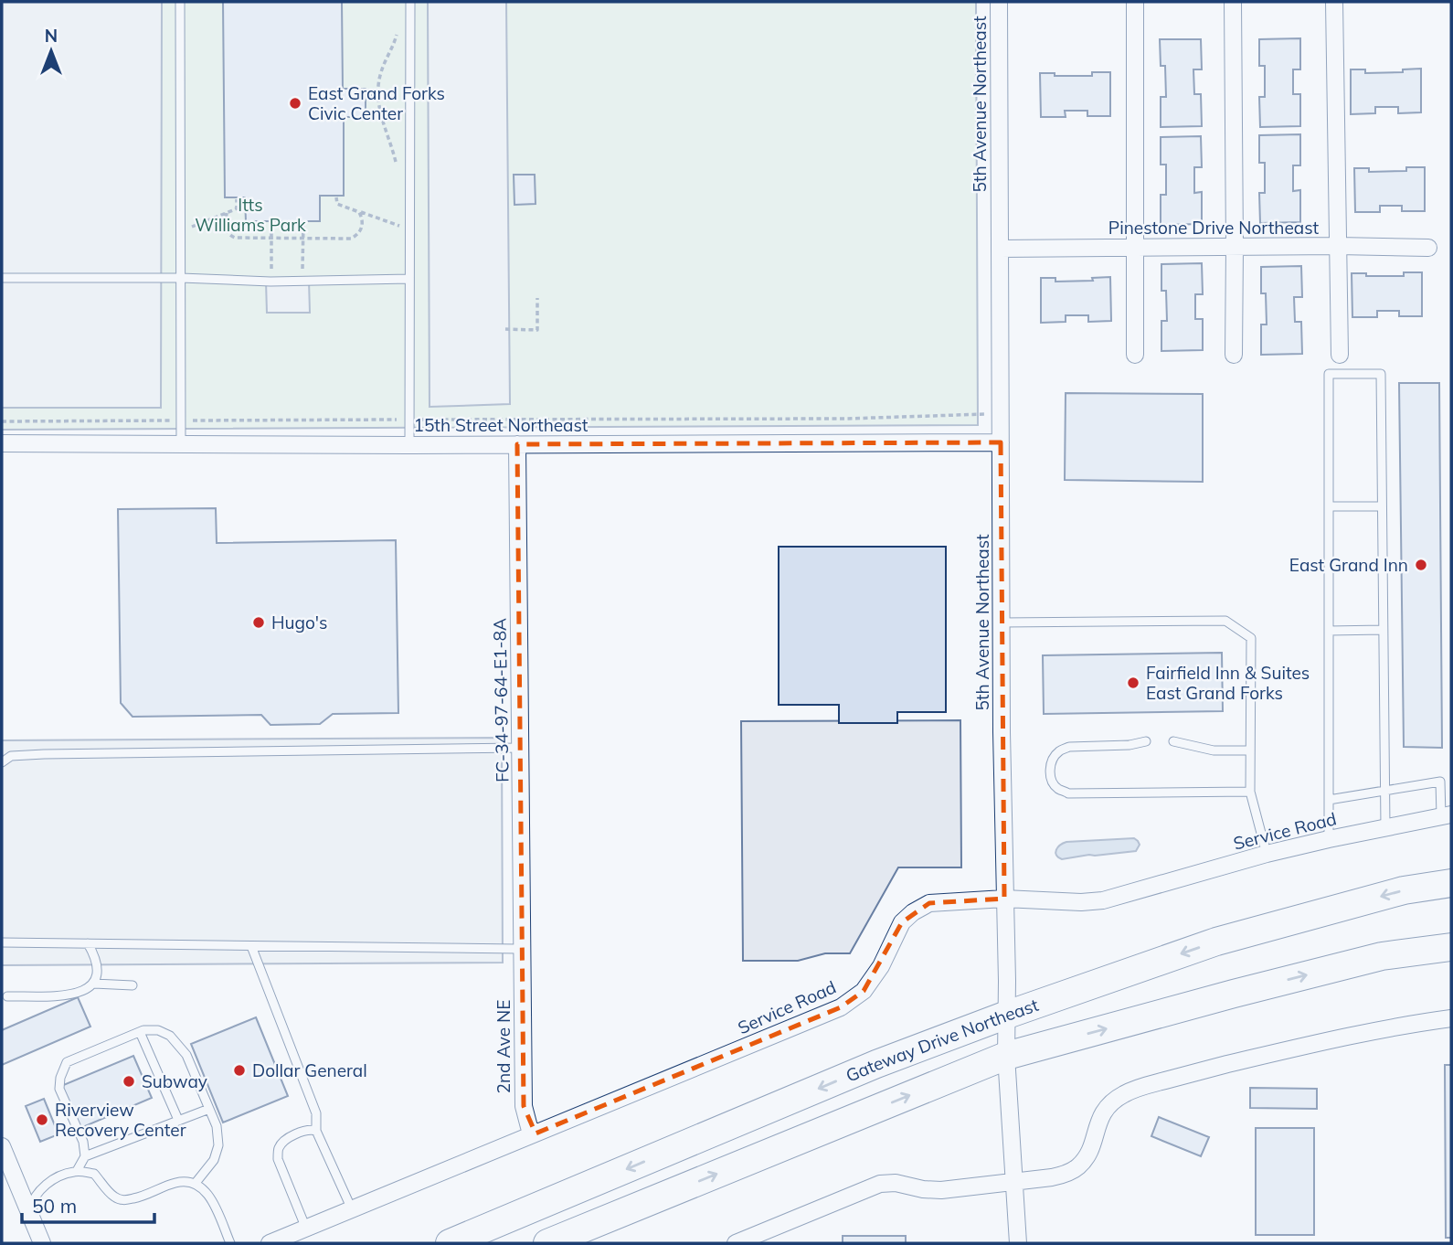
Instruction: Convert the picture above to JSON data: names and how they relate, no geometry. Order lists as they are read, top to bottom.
{
  "streets": {
    "highway": ["Gateway Drive Northeast"],
    "street": [
      "5th Avenue Northeast",
      "Pinestone Drive Northeast",
      "15th Street Northeast",
      "FC-34-97-64-E1-8A",
      "Service Road",
      "2nd Ave NE"
    ]
  },
  "crossings": [
    ["5th Avenue Northeast", "Pinestone Drive Northeast"],
    ["5th Avenue Northeast", "15th Street Northeast"],
    ["5th Avenue Northeast", "Service Road"],
    ["5th Avenue Northeast", "Gateway Drive Northeast"],
    ["15th Street Northeast", "FC-34-97-64-E1-8A"],
    ["FC-34-97-64-E1-8A", "2nd Ave NE"],
    ["Service Road", "2nd Ave NE"]
  ],
  "parks": ["Itts Williams Park"],
  "places": [
    "East Grand Forks Civic Center",
    "East Grand Inn",
    "Hugo's",
    "Fairfield Inn & Suites East Grand Forks",
    "Dollar General",
    "Subway",
    "Riverview Recovery Center"
  ],
  "scale_bar": "50 m",
  "north": "top"
}
